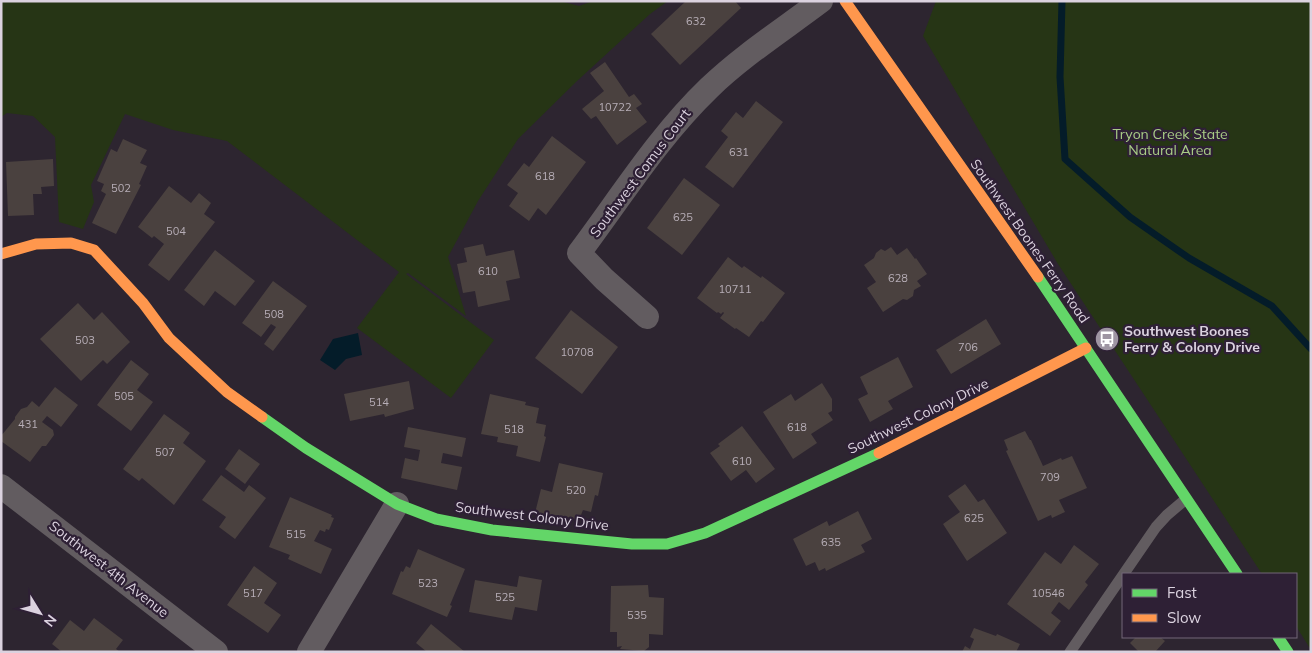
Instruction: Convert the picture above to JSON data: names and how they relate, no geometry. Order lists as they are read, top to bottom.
{
  "streets": {
    "street": [
      "Southwest Comus Court",
      "Southwest Boones Ferry Road",
      "Southwest Colony Drive",
      "Southwest 4th Avenue"
    ]
  },
  "crossings": [
    ["Southwest Boones Ferry Road", "Southwest Colony Drive"]
  ],
  "parks": ["Tryon Creek State Natural Area"],
  "places": {
    "bus stop": ["Southwest Boones Ferry & Colony Drive"]
  },
  "house_numbers": [
    "632",
    "10722",
    "631",
    "618",
    "502",
    "625",
    "504",
    "610",
    "628",
    "10711",
    "508",
    "503",
    "706",
    "10708",
    "505",
    "514",
    "431",
    "618",
    "518",
    "507",
    "610",
    "709",
    "520",
    "625",
    "515",
    "635",
    "523",
    "517",
    "10546",
    "525",
    "535"
  ],
  "legend": ["Fast", "Slow"],
  "north": "bottom right"
}
